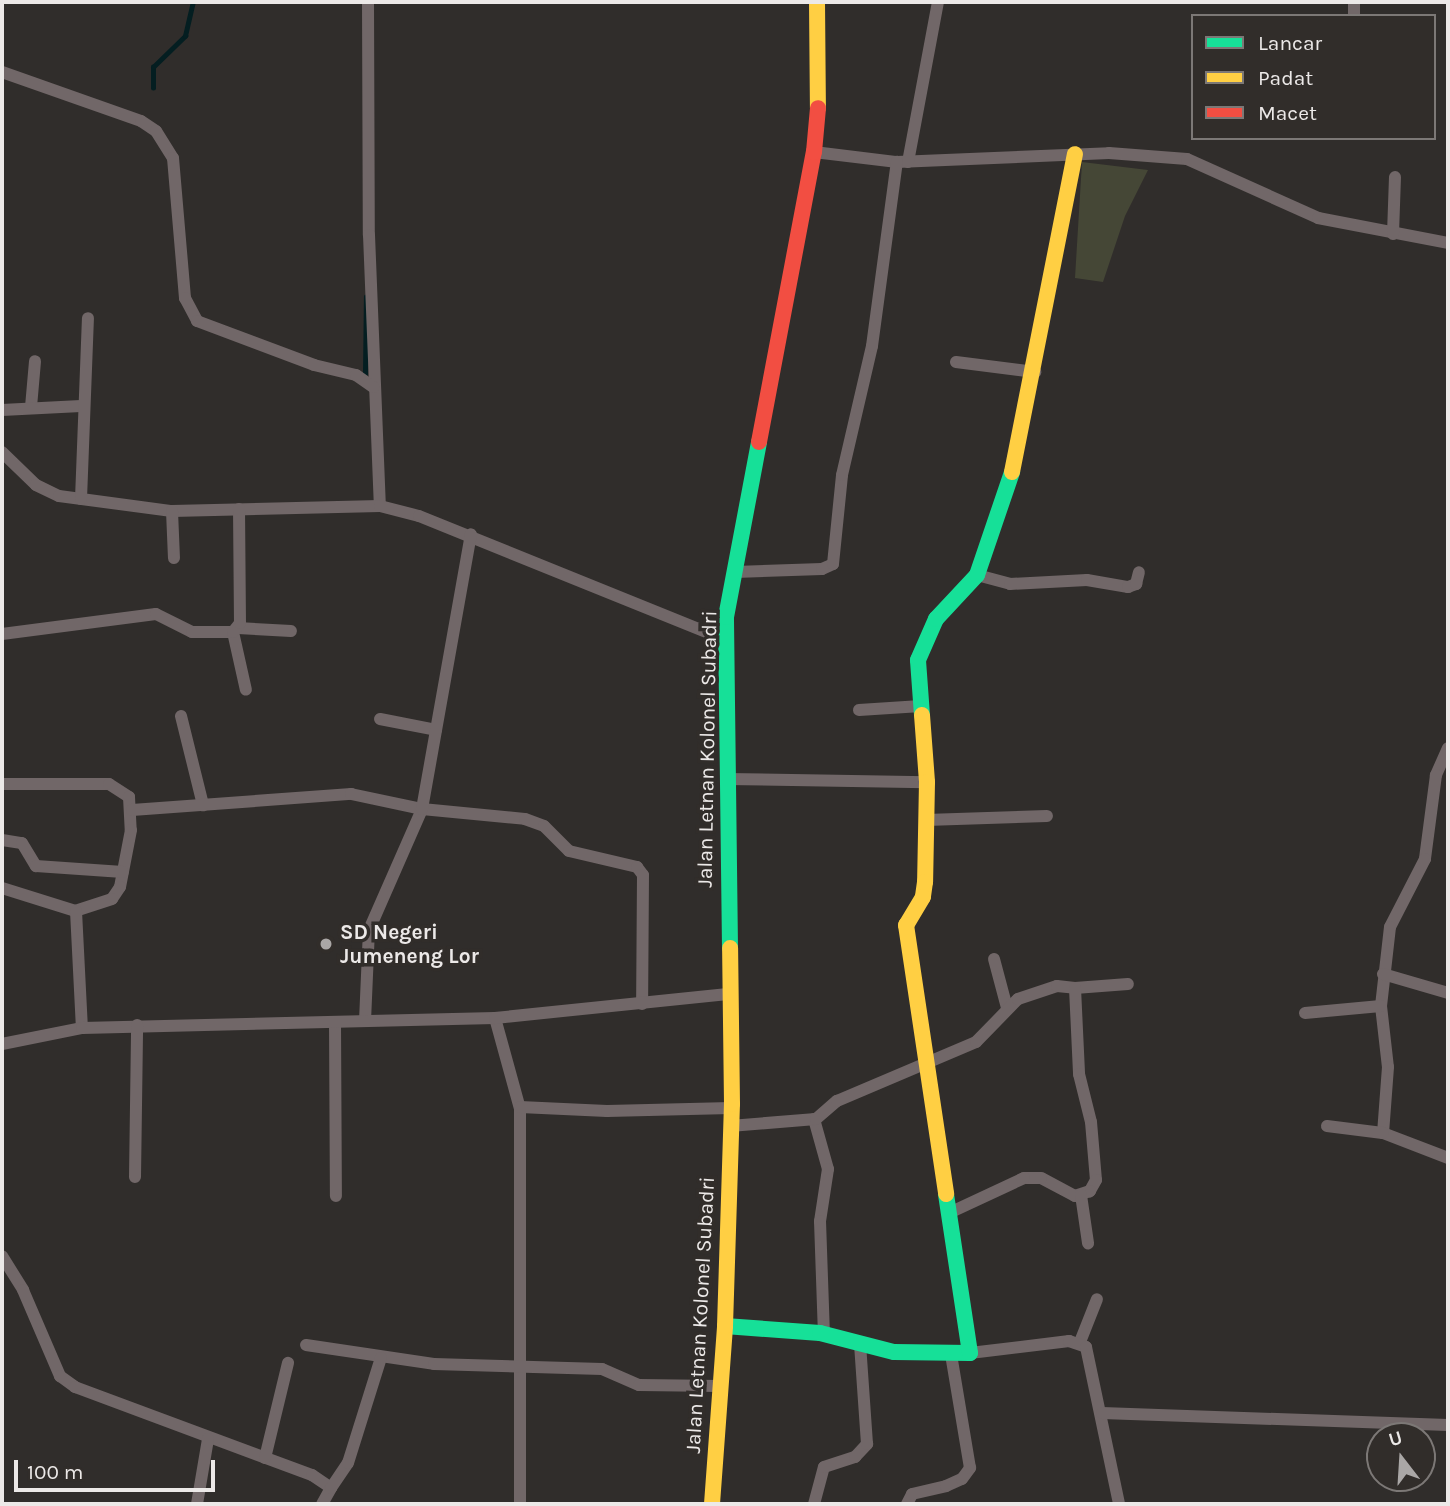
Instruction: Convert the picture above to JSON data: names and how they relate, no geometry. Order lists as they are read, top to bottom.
{
  "streets": {
    "main road": ["Jalan Letnan Kolonel Subadri"]
  },
  "places": ["SD Negeri Jumeneng Lor"],
  "legend": ["Lancar", "Padat", "Macet"],
  "scale_bar": "100 m",
  "north": "top"
}
